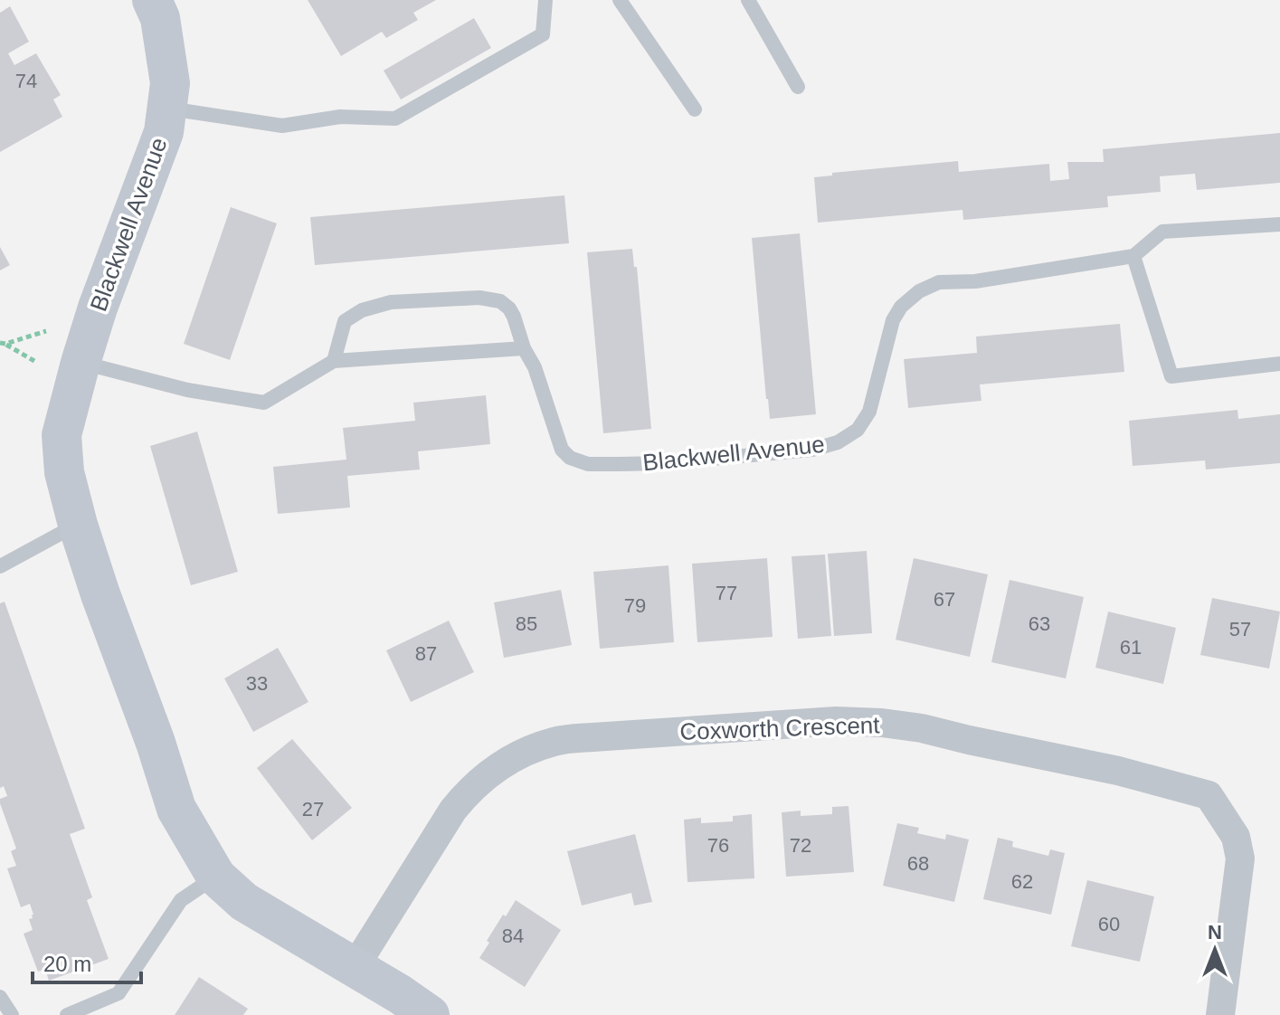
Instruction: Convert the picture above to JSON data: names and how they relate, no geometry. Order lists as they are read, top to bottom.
{
  "streets": {
    "street": ["Blackwell Avenue", "Coxworth Crescent"]
  },
  "crossings": [
    ["Blackwell Avenue", "Coxworth Crescent"]
  ],
  "house_numbers": [
    "74",
    "77",
    "67",
    "79",
    "85",
    "63",
    "57",
    "61",
    "87",
    "33",
    "27",
    "76",
    "72",
    "68",
    "62",
    "60",
    "84"
  ],
  "scale_bar": "20 m",
  "north": "top"
}
